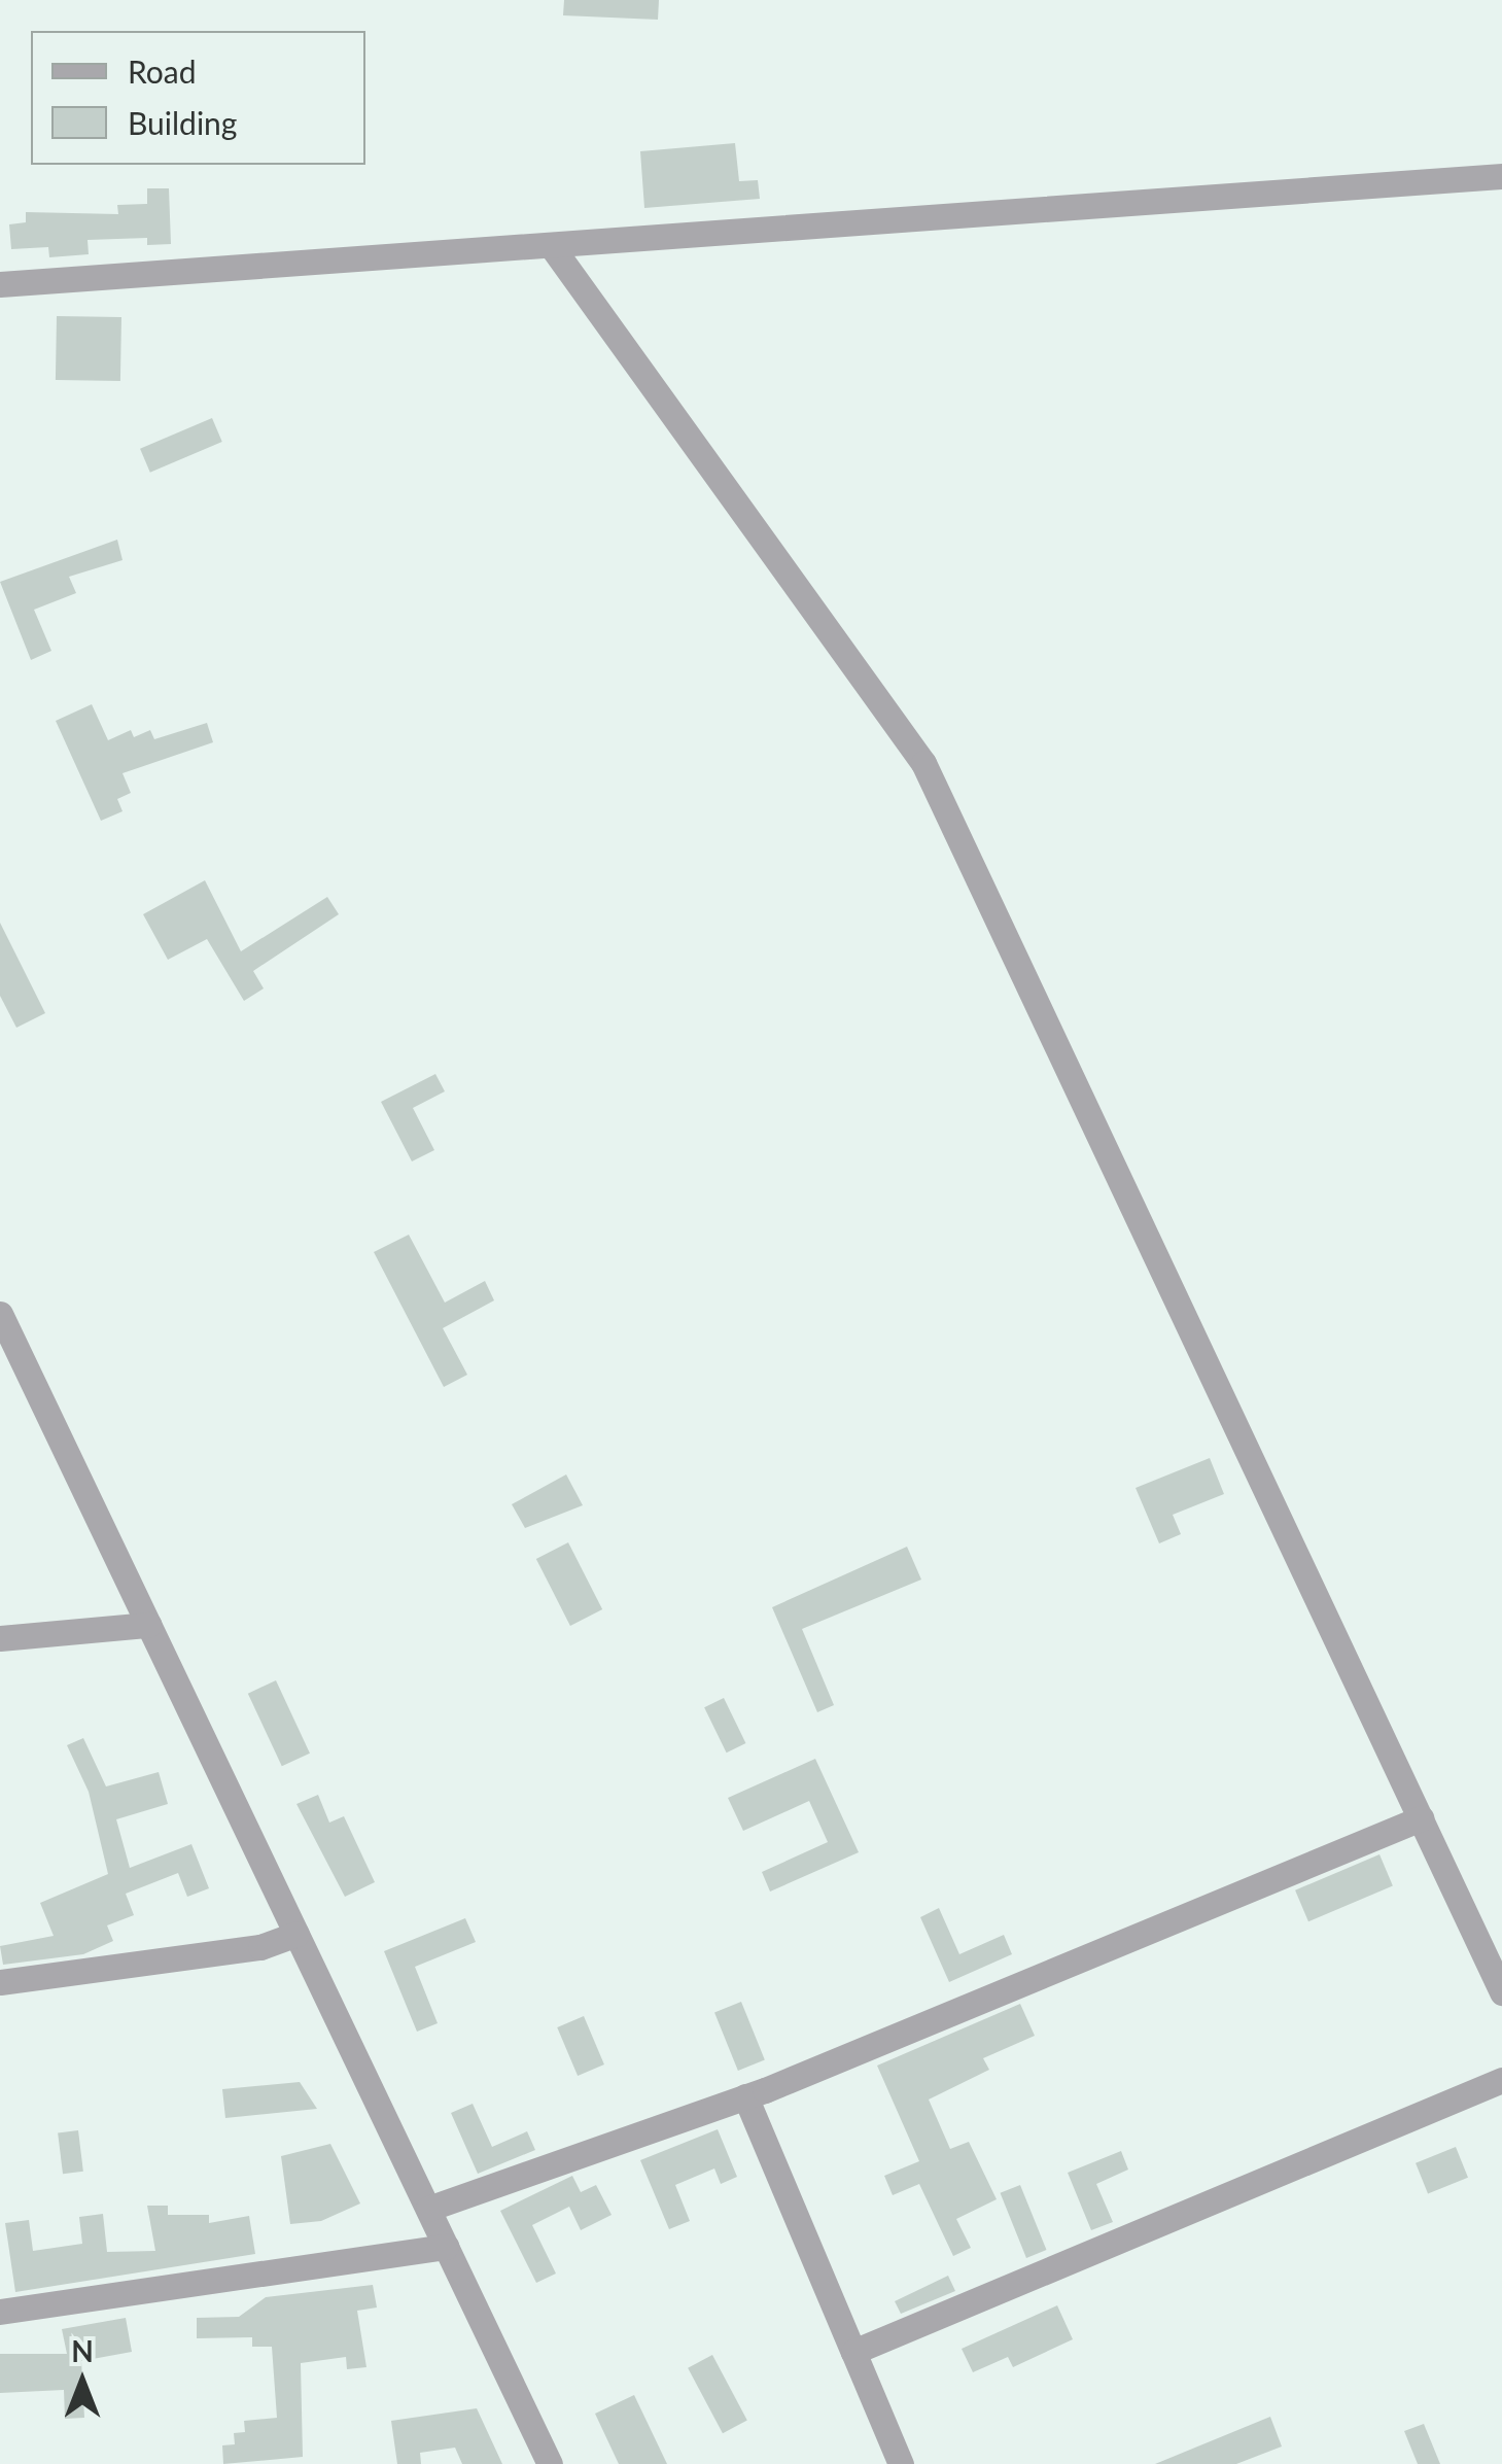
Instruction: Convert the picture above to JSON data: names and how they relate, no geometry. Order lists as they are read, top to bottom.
{
  "legend": ["Road", "Building"],
  "north": "top"
}
